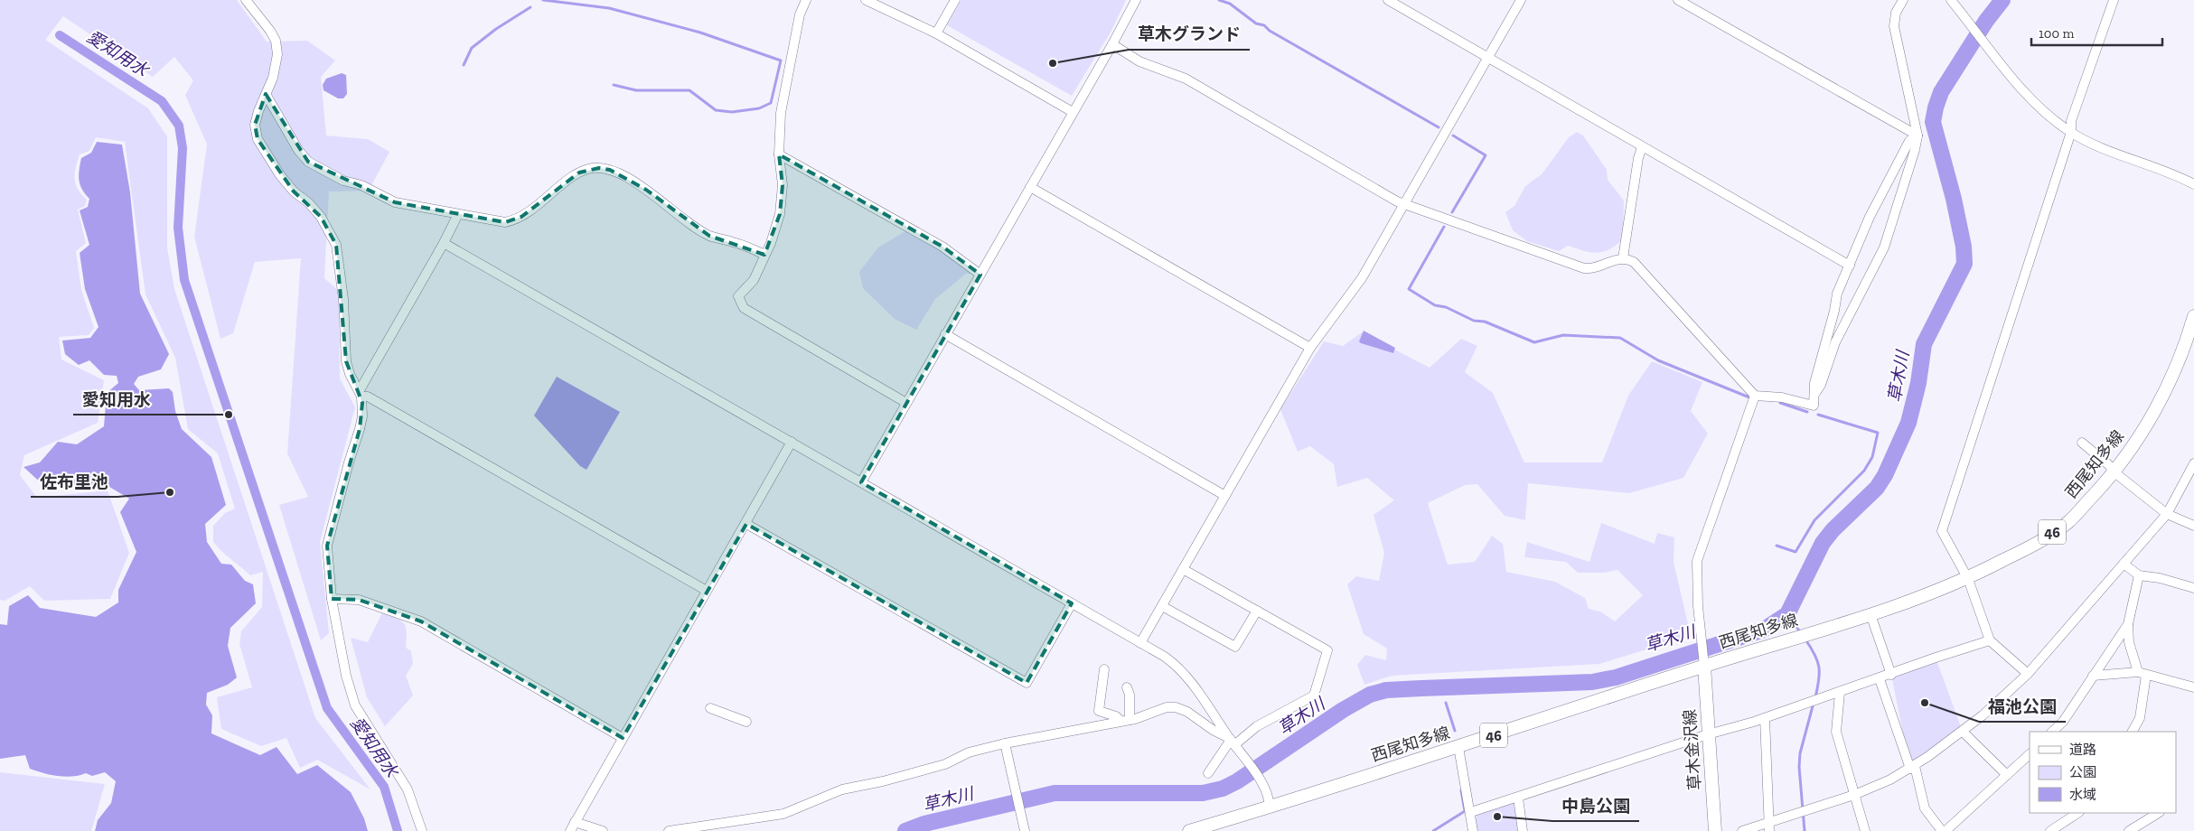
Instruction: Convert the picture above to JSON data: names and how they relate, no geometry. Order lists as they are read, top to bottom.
{
  "streets": {
    "main road": ["西尾知多線", "46", "草木金沢線"]
  },
  "crossings": [
    ["西尾知多線", "草木金沢線"]
  ],
  "water": ["愛知用水", "草木川"],
  "places": [
    "草木グランド",
    "愛知用水",
    "佐布里池",
    "福池公園",
    "中島公園"
  ],
  "legend": ["道路", "公園", "水域"],
  "scale_bar": "100 m"
}
